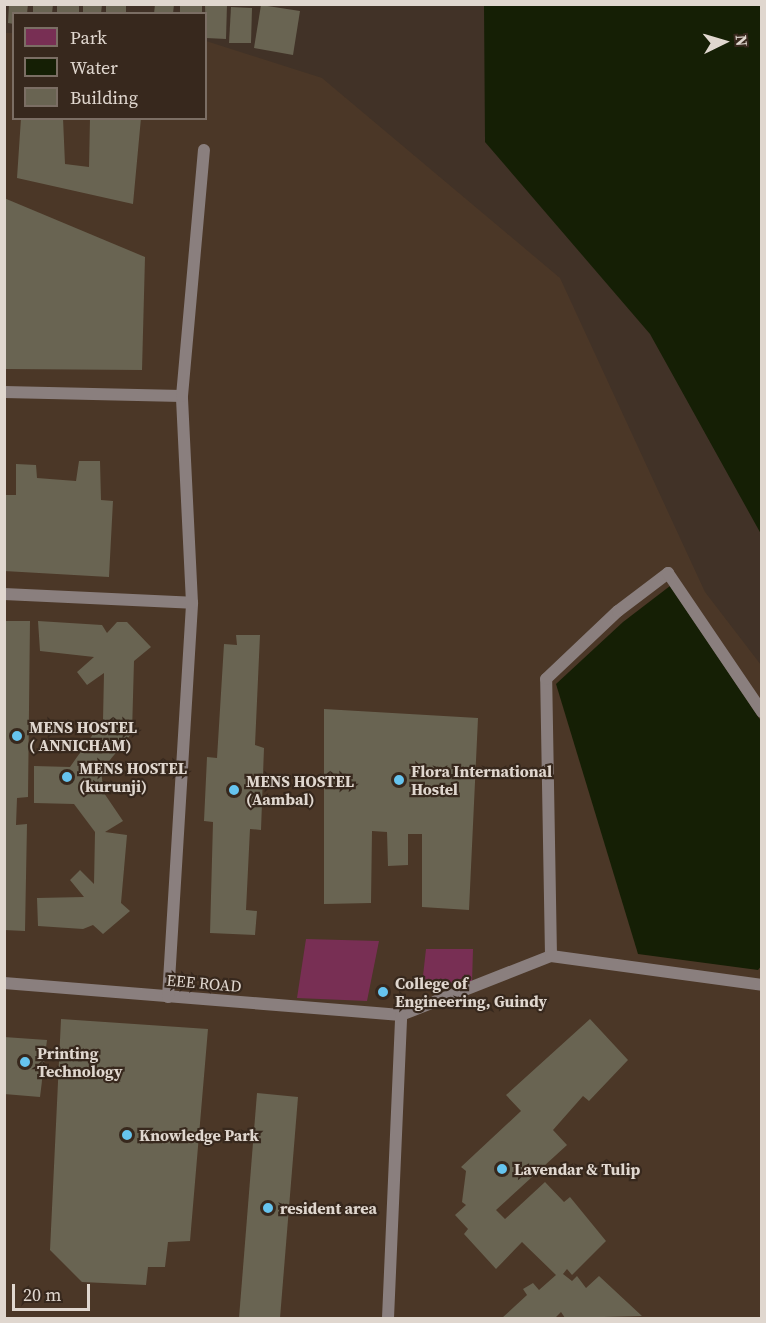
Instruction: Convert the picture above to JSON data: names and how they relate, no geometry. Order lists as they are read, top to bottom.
{
  "streets": {
    "lane": ["EEE ROAD"]
  },
  "places": [
    "MENS HOSTEL ( ANNICHAM)",
    "MENS HOSTEL (kurunji)",
    "Flora International Hostel",
    "MENS HOSTEL (Aambal)",
    "College of Engineering, Guindy",
    "Printing Technology",
    "Knowledge Park",
    "Lavendar & Tulip",
    "resident area"
  ],
  "legend": ["Park", "Water", "Building"],
  "scale_bar": "20 m",
  "north": "right"
}
